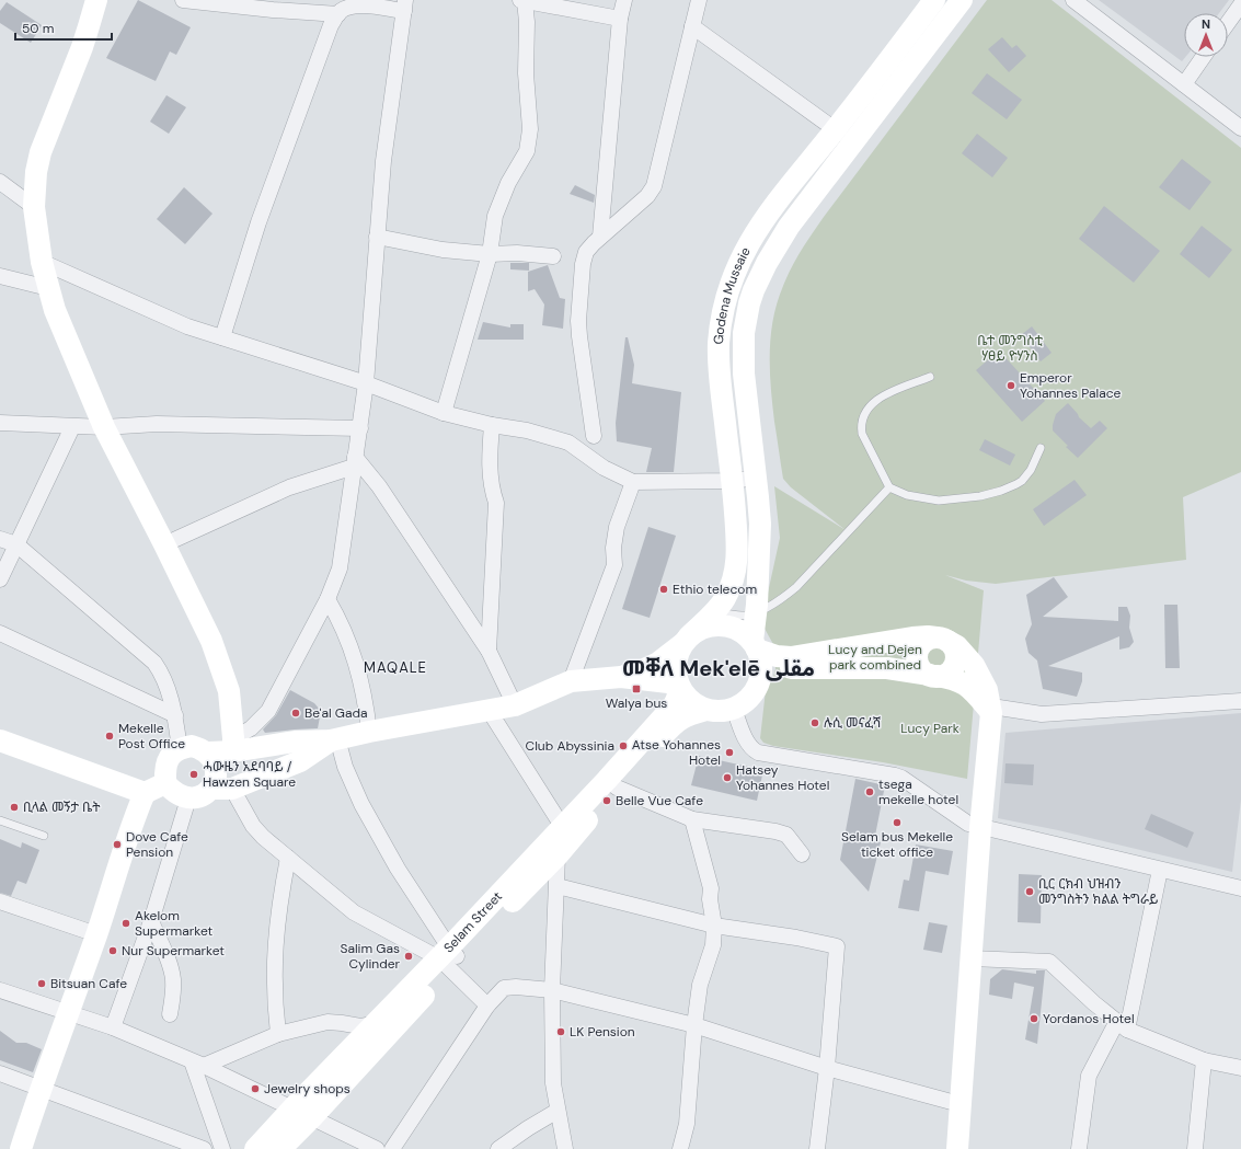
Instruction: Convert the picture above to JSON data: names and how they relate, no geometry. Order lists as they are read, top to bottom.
{
  "streets": {
    "street": ["Godena Mussaie", "Selam Street"]
  },
  "districts": ["MAQALE", "መቐለ Mek'elē مقلى"],
  "parks": ["ቤተ መንግስቲ ሃፀይ ዮሃንስ", "Lucy and Dejen park combined", "Lucy Park"],
  "places": {
    "other": [
      "Emperor Yohannes Palace",
      "Ethio telecom",
      "Be'al Gada",
      "ሉሲ መናፈሻ",
      "Mekelle Post Office",
      "Club Abyssinia",
      "Atse Yohannes Hotel",
      "ሓውዜን አደባባይ / Hawzen Square",
      "Hatsey Yohannes Hotel",
      "tsega mekelle hotel",
      "Belle Vue Cafe",
      "ቢላል መኝታ ቤት",
      "Selam bus Mekelle ticket office",
      "Dove Cafe Pension",
      "ቢር ርክብ ህዝብን መንግስትን ክልል ትግራይ",
      "Akelom Supermarket",
      "Nur Supermarket",
      "Salim Gas Cylinder",
      "Bitsuan Cafe",
      "Yordanos Hotel",
      "LK Pension",
      "Jewelry shops"
    ],
    "transit": ["Walya bus"]
  },
  "scale_bar": "50 m",
  "north": "top"
}
